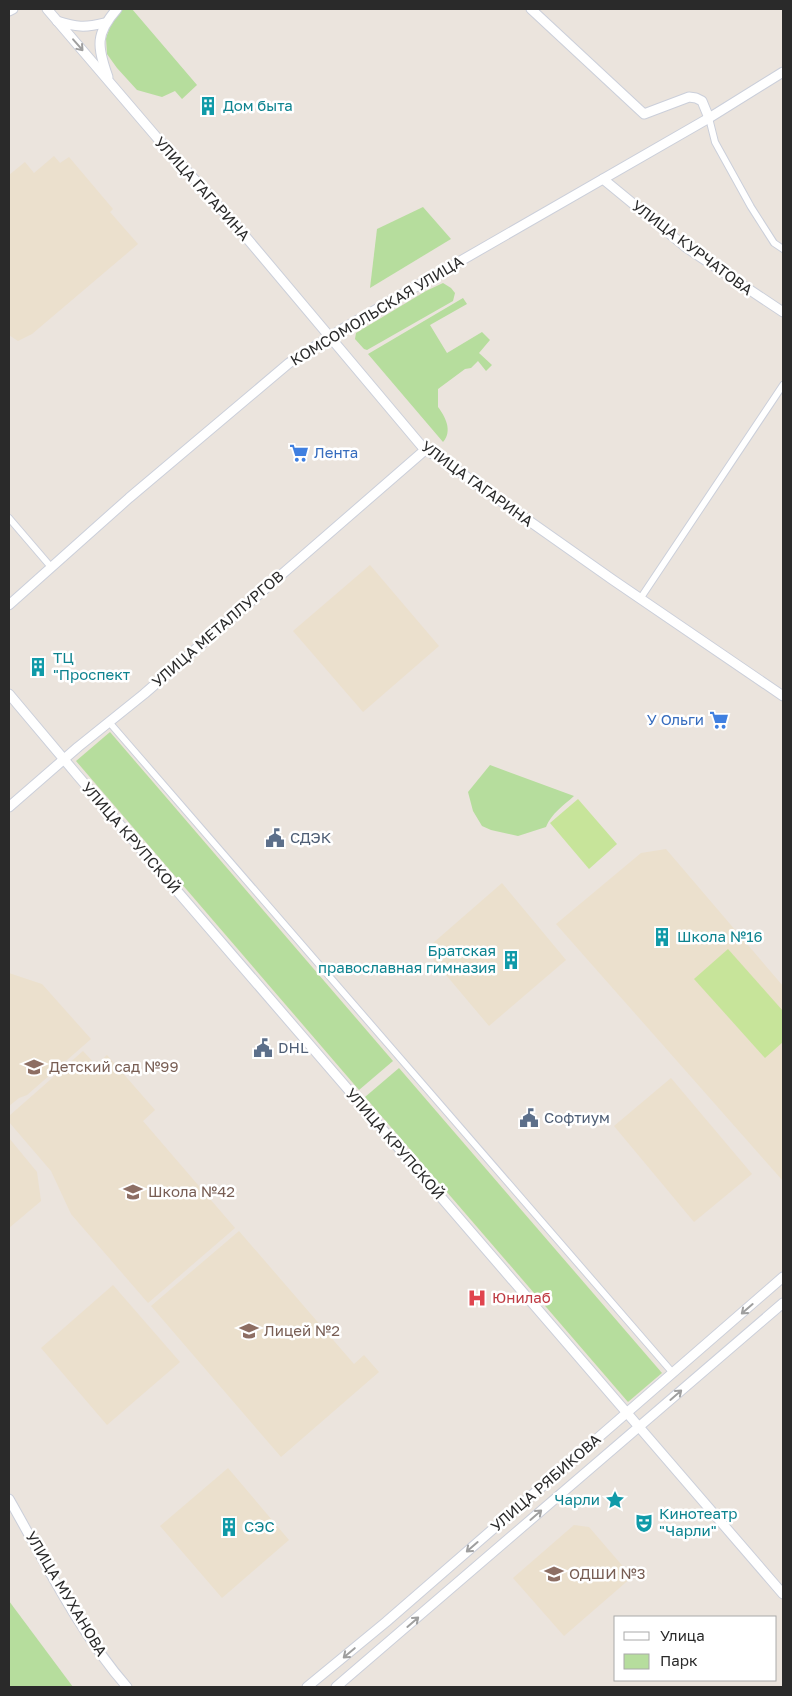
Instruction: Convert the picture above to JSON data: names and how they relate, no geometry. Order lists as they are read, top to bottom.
{
  "streets": {
    "main road": [
      "УЛИЦА ГАГАРИНА",
      "УЛИЦА КУРЧАТОВА",
      "КОМСОМОЛЬСКАЯ УЛИЦА",
      "УЛИЦА МЕТАЛЛУРГОВ",
      "УЛИЦА КРУПСКОЙ",
      "УЛИЦА РЯБИКОВА",
      "УЛИЦА МУХАНОВА"
    ]
  },
  "crossings": [
    ["УЛИЦА ГАГАРИНА", "КОМСОМОЛЬСКАЯ УЛИЦА"],
    ["УЛИЦА ГАГАРИНА", "УЛИЦА МЕТАЛЛУРГОВ"],
    ["УЛИЦА КУРЧАТОВА", "КОМСОМОЛЬСКАЯ УЛИЦА"],
    ["УЛИЦА МЕТАЛЛУРГОВ", "УЛИЦА КРУПСКОЙ"],
    ["УЛИЦА КРУПСКОЙ", "УЛИЦА РЯБИКОВА"]
  ],
  "places": {
    "building": [
      "Дом быта",
      "ТЦ \"Проспект",
      "Школа №16",
      "Братская православная гимназия",
      "СЭС"
    ],
    "supermarket": ["Лента", "У Ольги"],
    "public building": ["СДЭК", "DHL", "Софтиум"],
    "school or university": [
      "Детский сад №99",
      "Школа №42",
      "Лицей №2",
      "ОДШИ №3"
    ],
    "hospital": ["Юнилаб"],
    "place": ["Чарли"],
    "theatre": ["Кинотеатр \"Чарли\""]
  },
  "legend": ["Улица", "Парк"]
}
